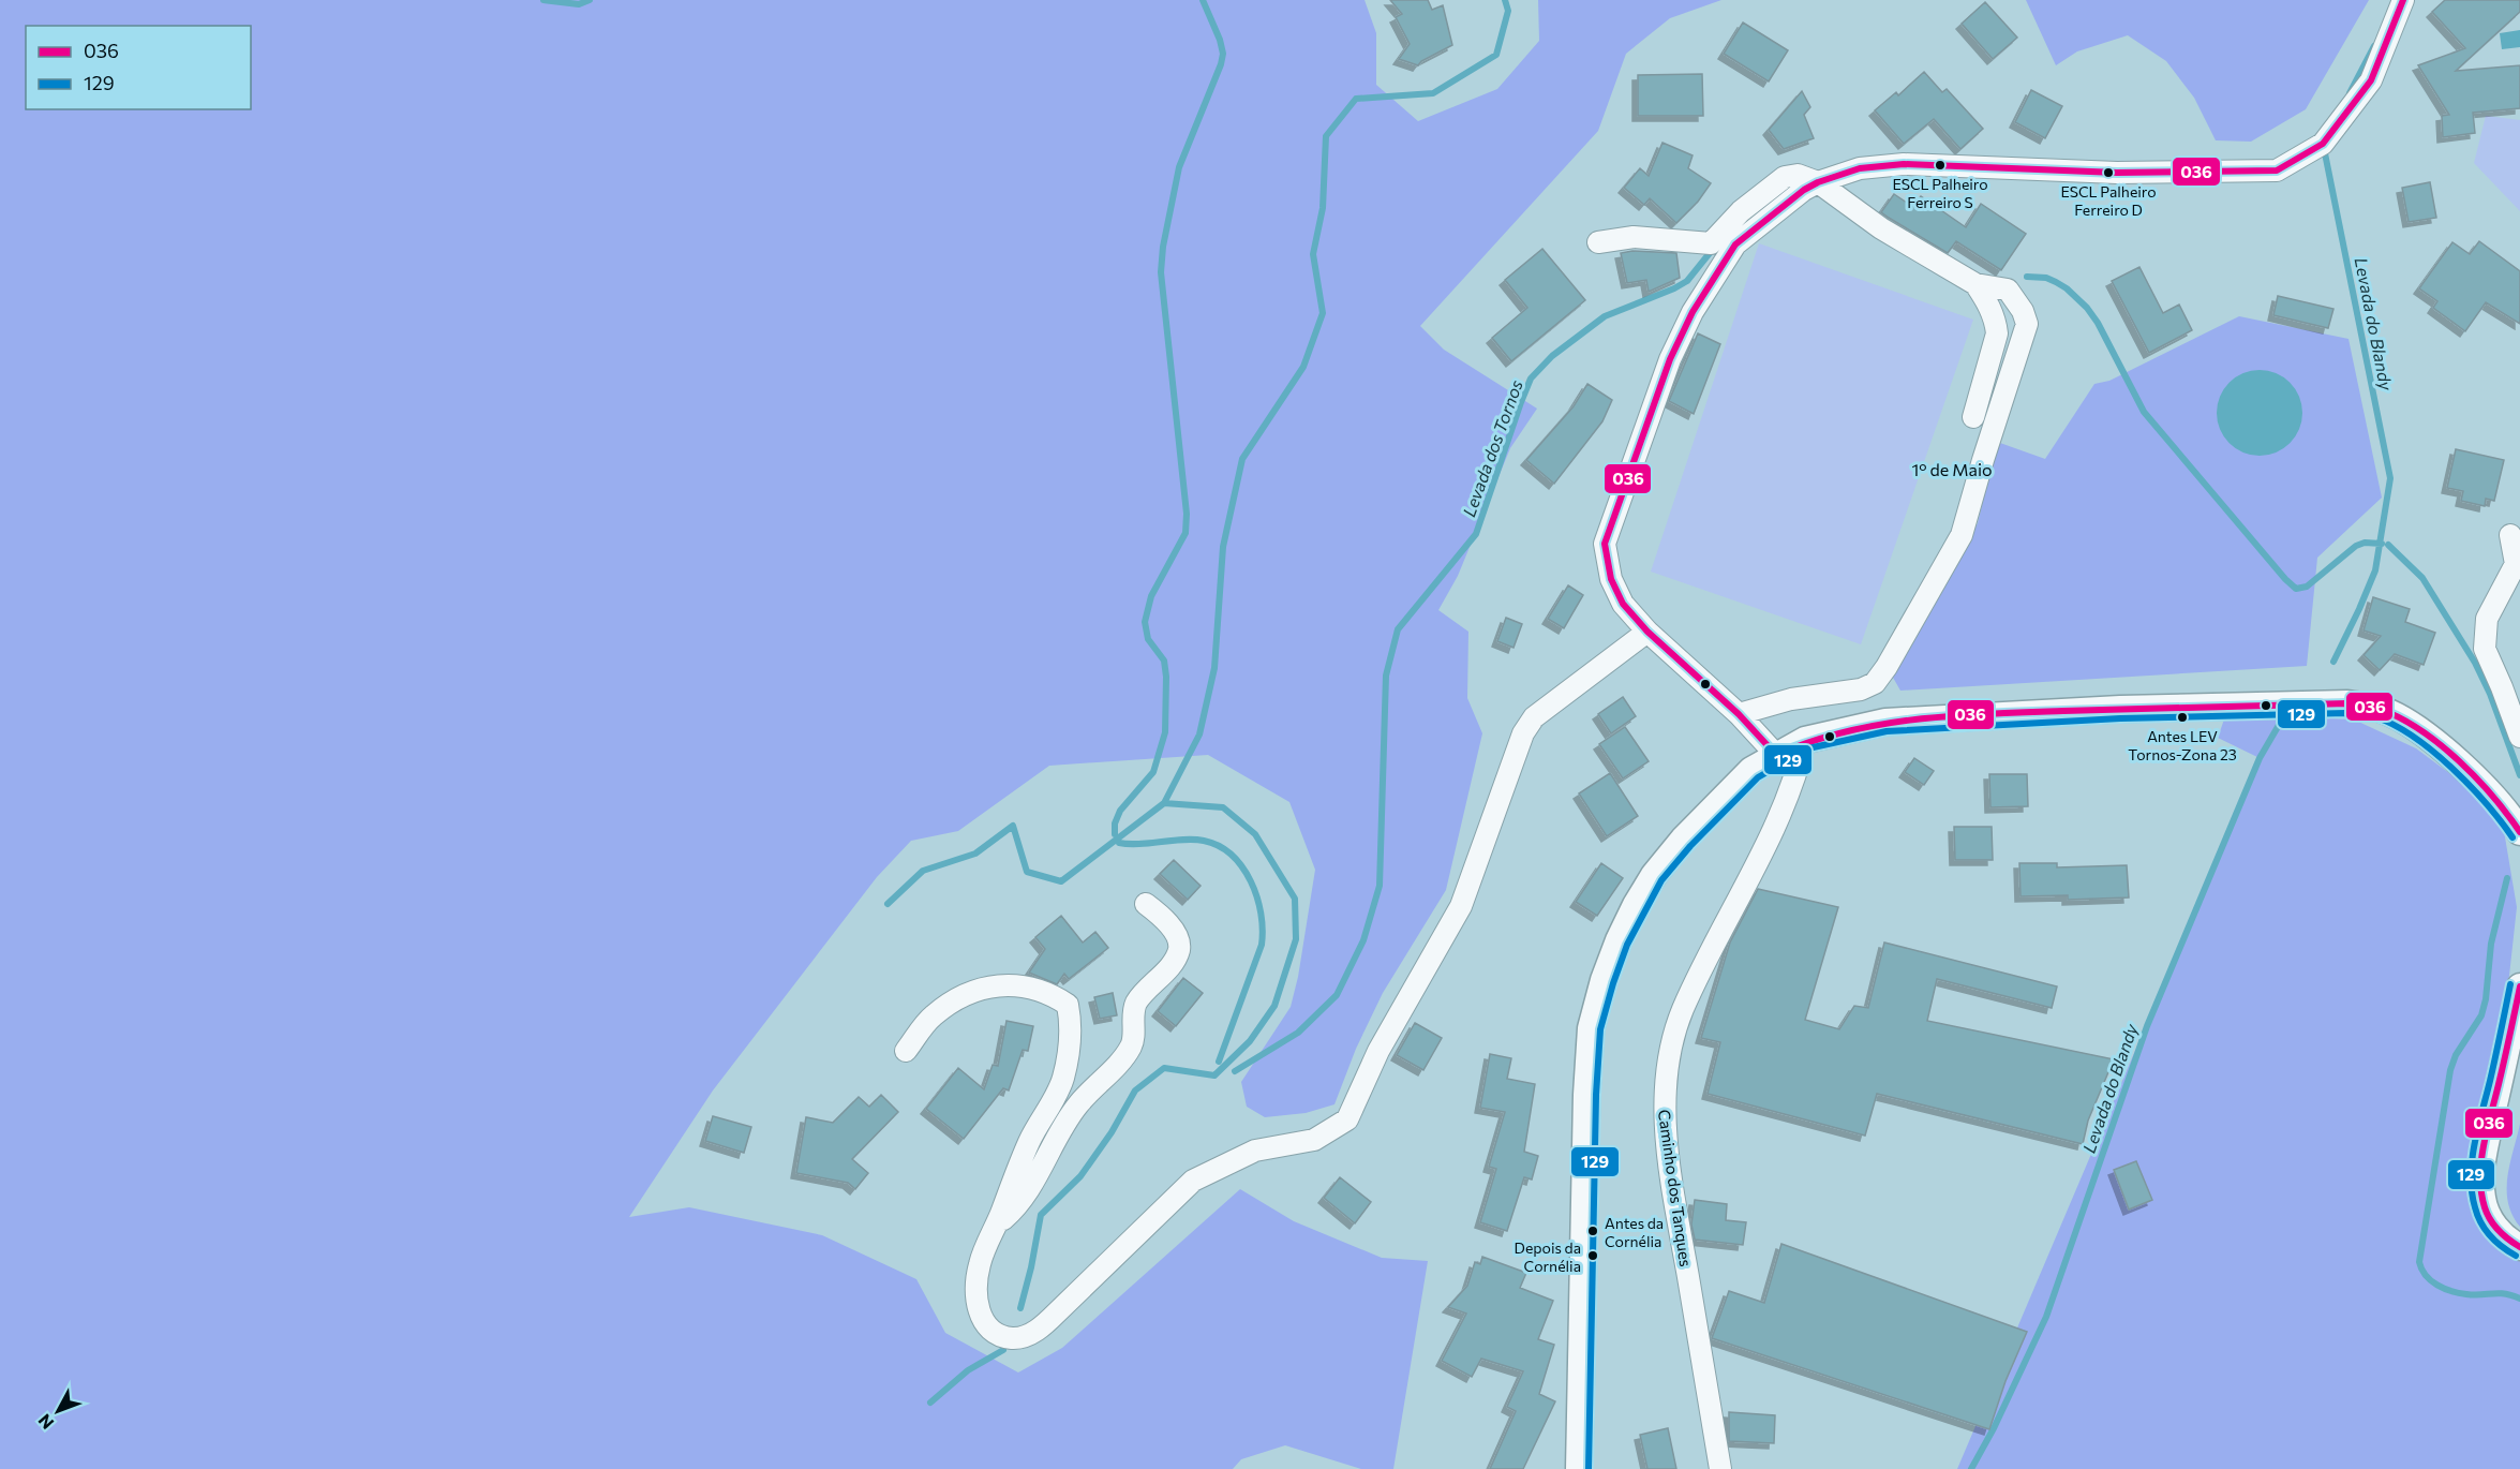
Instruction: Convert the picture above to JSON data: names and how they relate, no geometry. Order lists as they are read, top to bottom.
{
  "streets": {
    "street": ["Caminho dos Tanques"]
  },
  "districts": ["1º de Maio"],
  "water": ["Levada do Blandy", "Levada dos Tornos"],
  "places": [
    "ESCL Palheiro Ferreiro S",
    "ESCL Palheiro Ferreiro D",
    "Antes LEV Tornos-Zona 23",
    "Antes da Cornélia",
    "Depois da Cornélia"
  ],
  "lines": ["transit line 036", "transit line 129"],
  "legend": ["036", "129"],
  "north": "bottom left"
}
